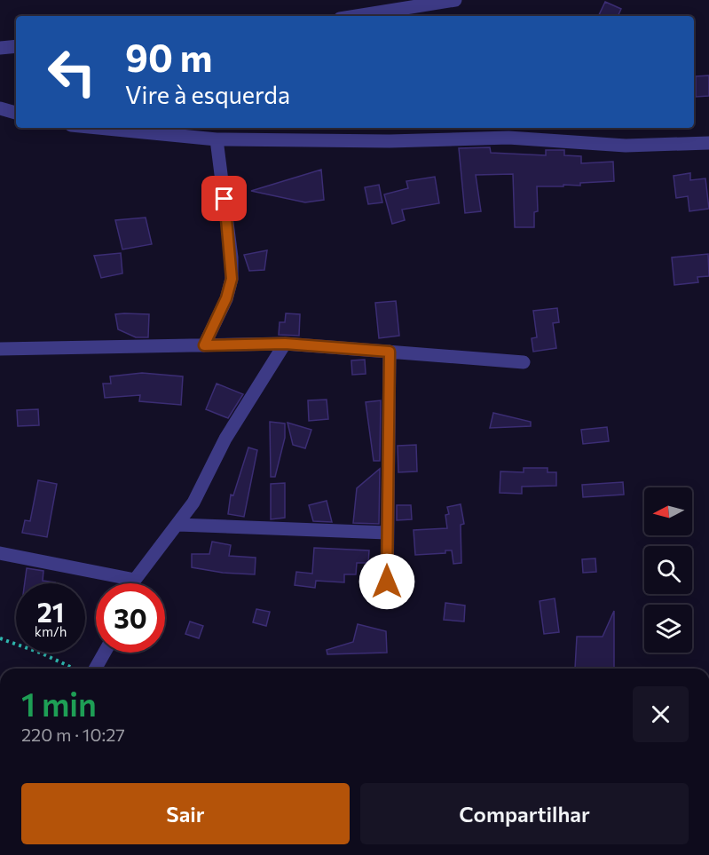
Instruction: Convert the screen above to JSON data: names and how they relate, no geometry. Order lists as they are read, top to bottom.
{
  "north": "left",
  "page": {
    "turn": ["90 m", "Vire à esquerda"],
    "speed": "21 km/h",
    "limit": "30",
    "heading": ["1 min", "220 m · 10:27"],
    "buttons": ["Sair", "Compartilhar"]
  }
}
